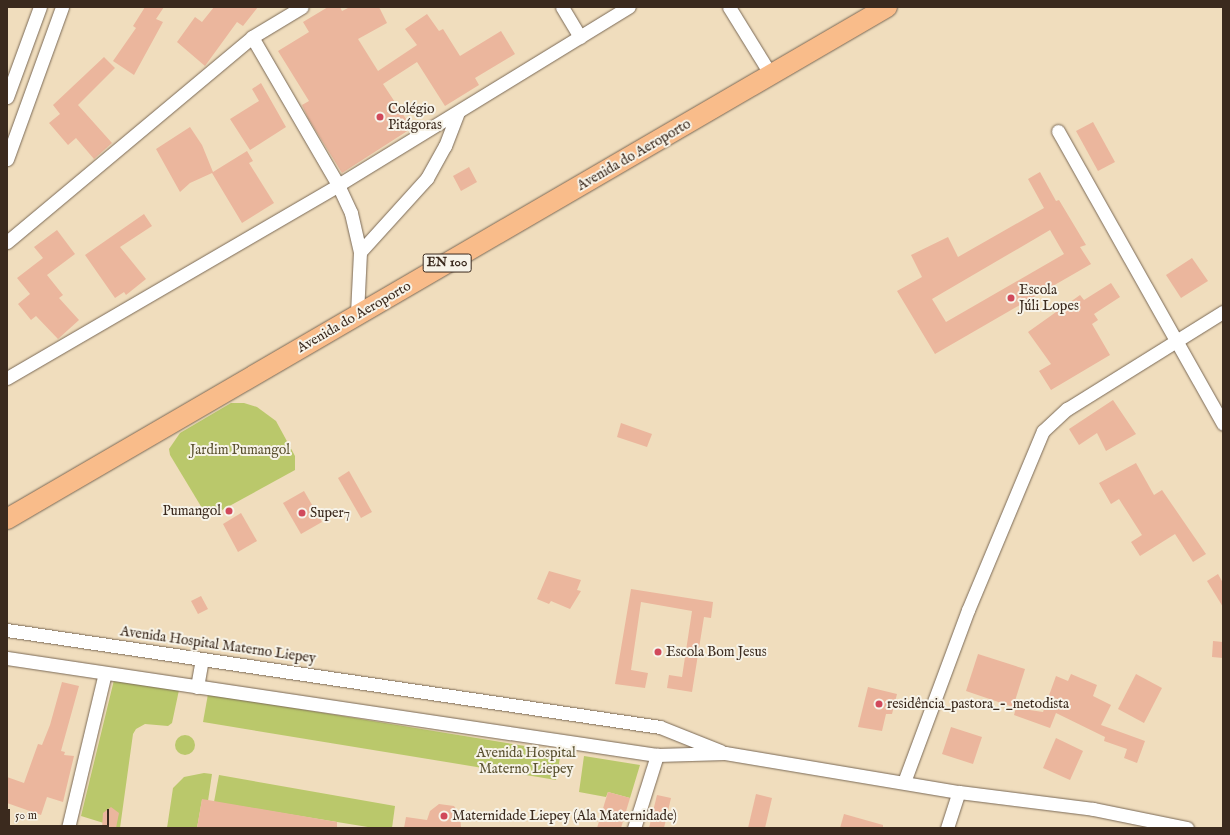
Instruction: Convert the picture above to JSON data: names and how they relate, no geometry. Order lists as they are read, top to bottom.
{
  "streets": {
    "main road": ["Avenida do Aeroporto", "EN 100"],
    "street": ["Avenida Hospital Materno Liepey"]
  },
  "parks": ["Jardim Pumangol", "Avenida Hospital Materno Liepey"],
  "places": [
    "Colégio Pitágoras",
    "Escola Júli Lopes",
    "Pumangol",
    "Super7",
    "Escola Bom Jesus",
    "residência_pastora_-_metodista",
    "Maternidade Liepey (Ala Maternidade)"
  ],
  "scale_bar": "50 m"
}
